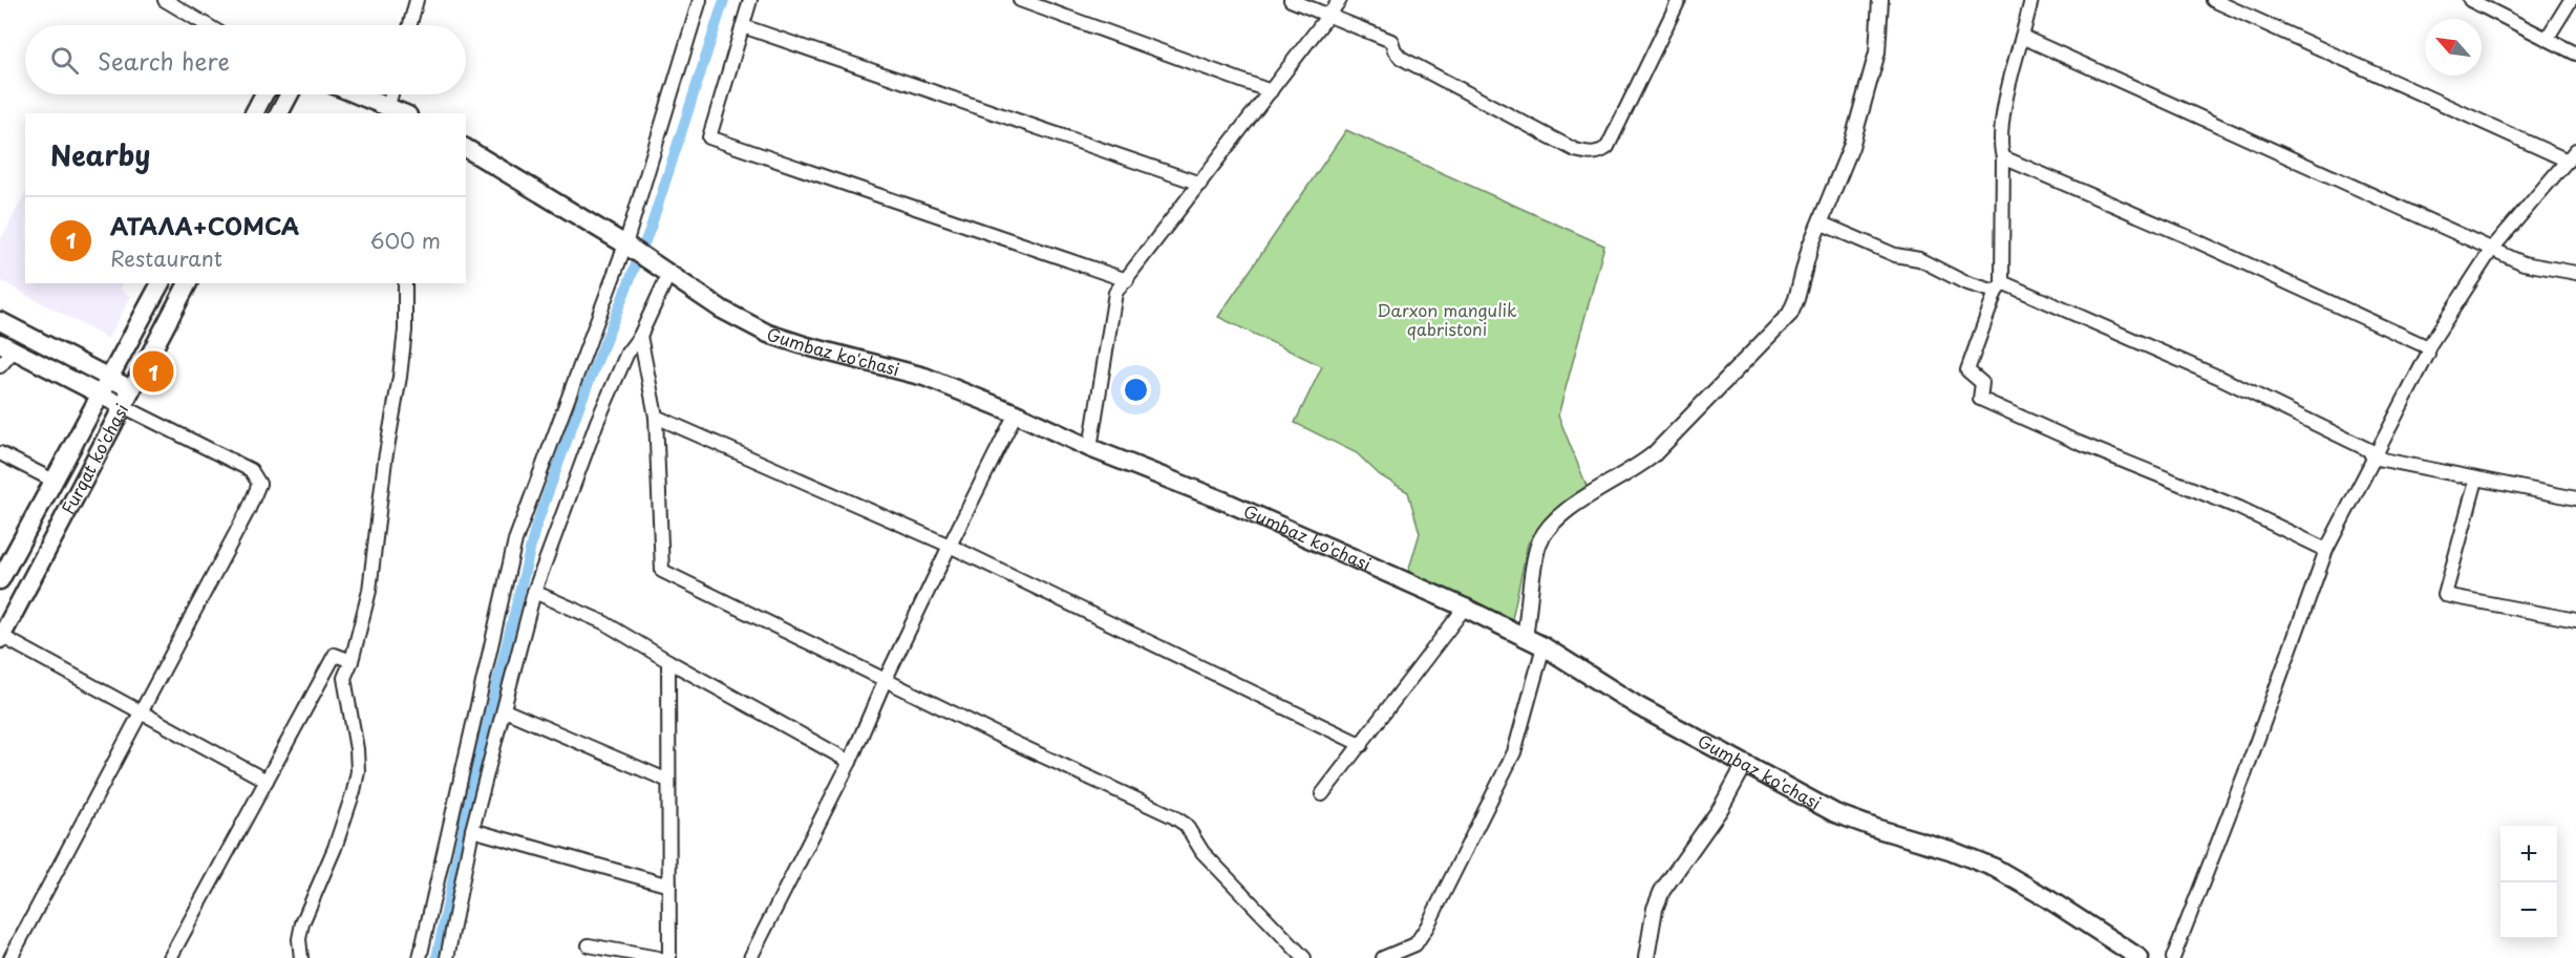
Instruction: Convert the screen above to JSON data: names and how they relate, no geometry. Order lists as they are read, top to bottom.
{
  "streets": {
    "main road": ["Gumbaz ko'chasi", "Furqat ko'chasi"]
  },
  "parks": ["Darxon mangulik qabristoni"],
  "north": "top left",
  "page": {
    "search": "Search here",
    "heading": "Nearby",
    "list": [
      {
        "mark": "1",
        "name": "АТАЛА+СОМСА",
        "note": "Restaurant",
        "value": "600 m"
      }
    ],
    "pins": "1",
    "map_buttons": ["+", "−"]
  }
}
